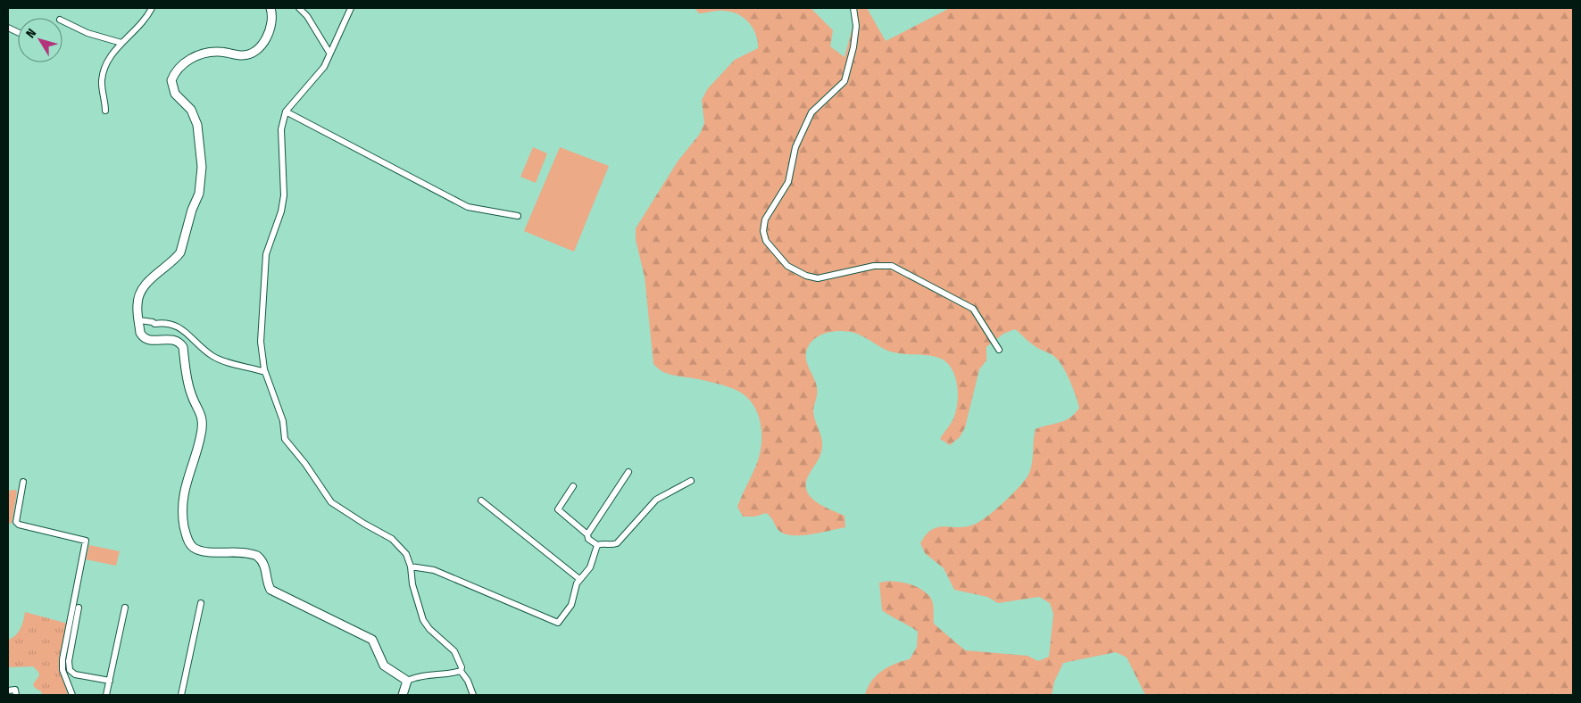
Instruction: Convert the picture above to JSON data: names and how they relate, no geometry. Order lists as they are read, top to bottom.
{
  "north": "top left"
}
